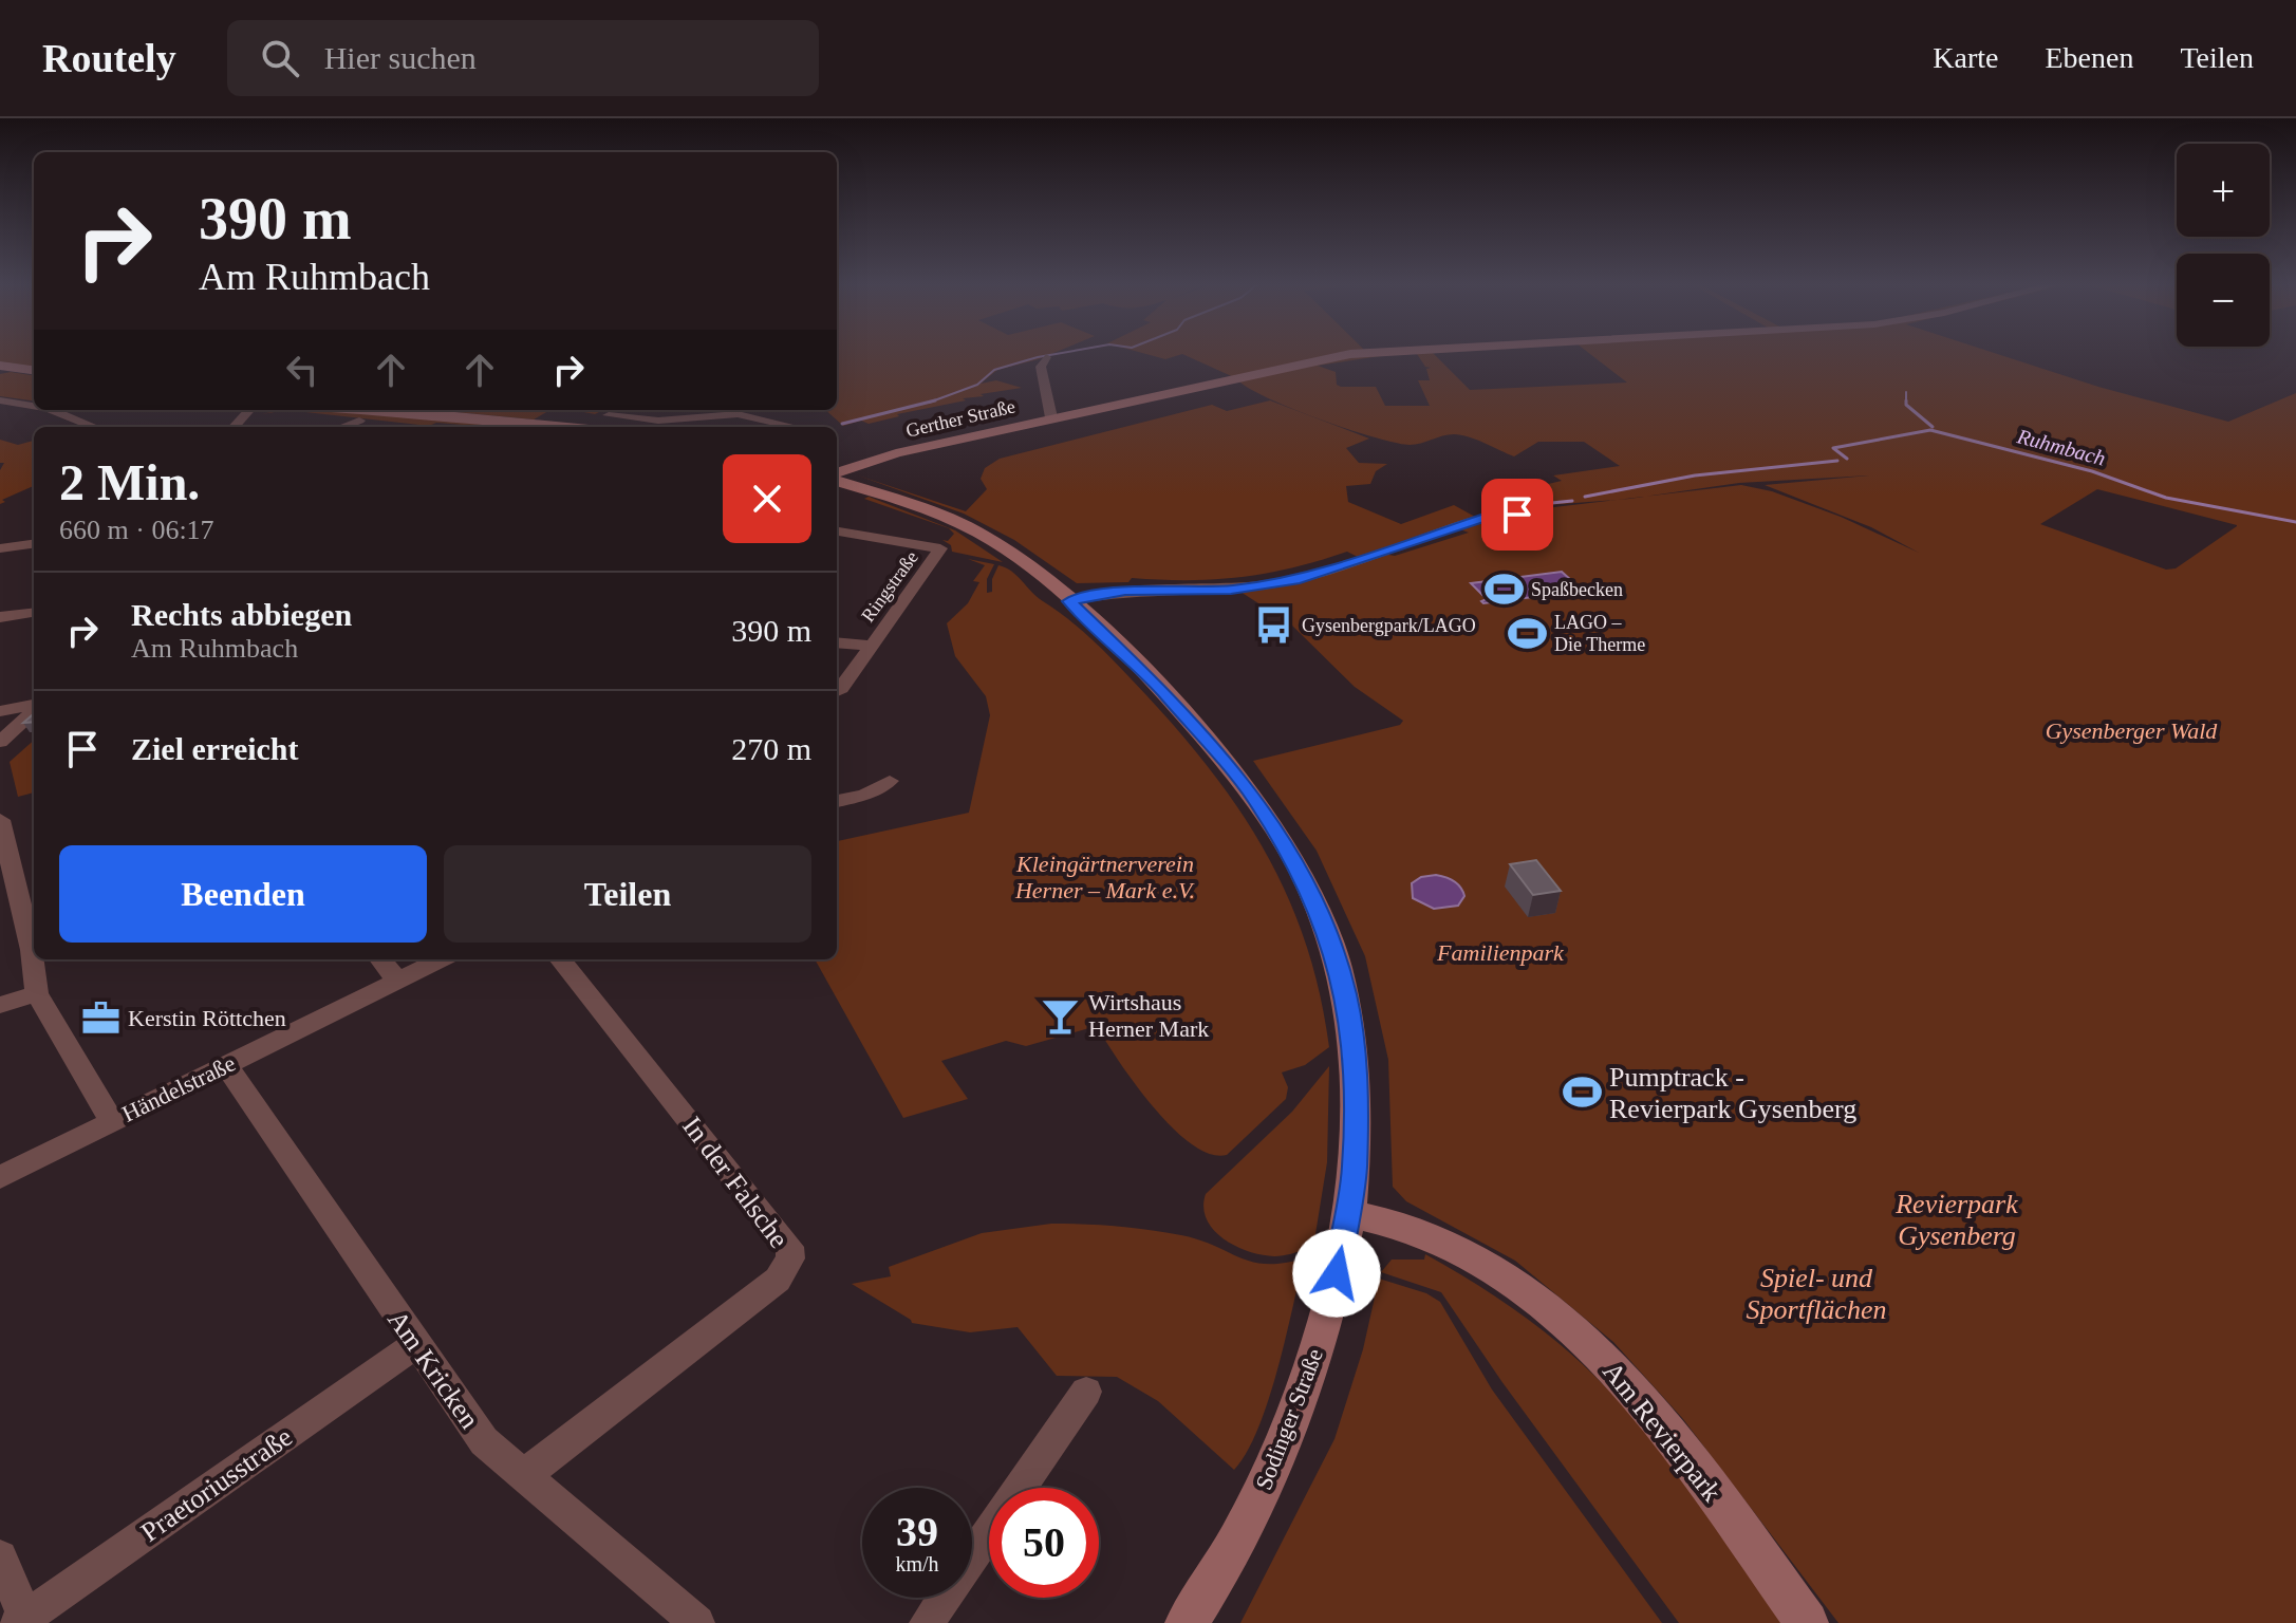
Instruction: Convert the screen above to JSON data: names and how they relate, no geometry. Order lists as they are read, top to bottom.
{
  "streets": {
    "street": [
      "Gerther Straße",
      "Ringstraße",
      "Händelstraße",
      "In der Falsche",
      "Am Kricken",
      "Sodinger Straße",
      "Am Revierpark",
      "Praetoriusstraße"
    ]
  },
  "crossings": [
    ["Händelstraße", "Am Kricken"],
    ["In der Falsche", "Am Kricken"],
    ["Am Kricken", "Praetoriusstraße"],
    ["Sodinger Straße", "Am Revierpark"]
  ],
  "water": ["Ruhmbach"],
  "parks": [
    "Gysenberger Wald",
    "Kleingärtnerverein Herner – Mark e.V.",
    "Familienpark",
    "Revierpark Gysenberg",
    "Spiel- und Sportflächen"
  ],
  "places": {
    "sports": ["Spaßbecken", "LAGO – Die Therme", "Pumptrack - Revierpark Gysenberg"],
    "bus stop": ["Gysenbergpark/LAGO"],
    "bar": ["Wirtshaus Herner Mark"],
    "office": ["Kerstin Röttchen"]
  },
  "page": {
    "header": "Routely",
    "search": "Hier suchen",
    "nav": ["Karte", "Ebenen", "Teilen"],
    "map_buttons": ["+", "−"],
    "turn": ["390 m", "Am Ruhmbach"],
    "heading": ["2 Min.", "660 m · 06:17"],
    "list": [
      {
        "name": "Rechts abbiegen",
        "note": "Am Ruhmbach",
        "value": "390 m"
      },
      {
        "name": "Ziel erreicht",
        "value": "270 m"
      }
    ],
    "buttons": ["Beenden", "Teilen"],
    "speed": "39 km/h",
    "limit": "50"
  }
}
